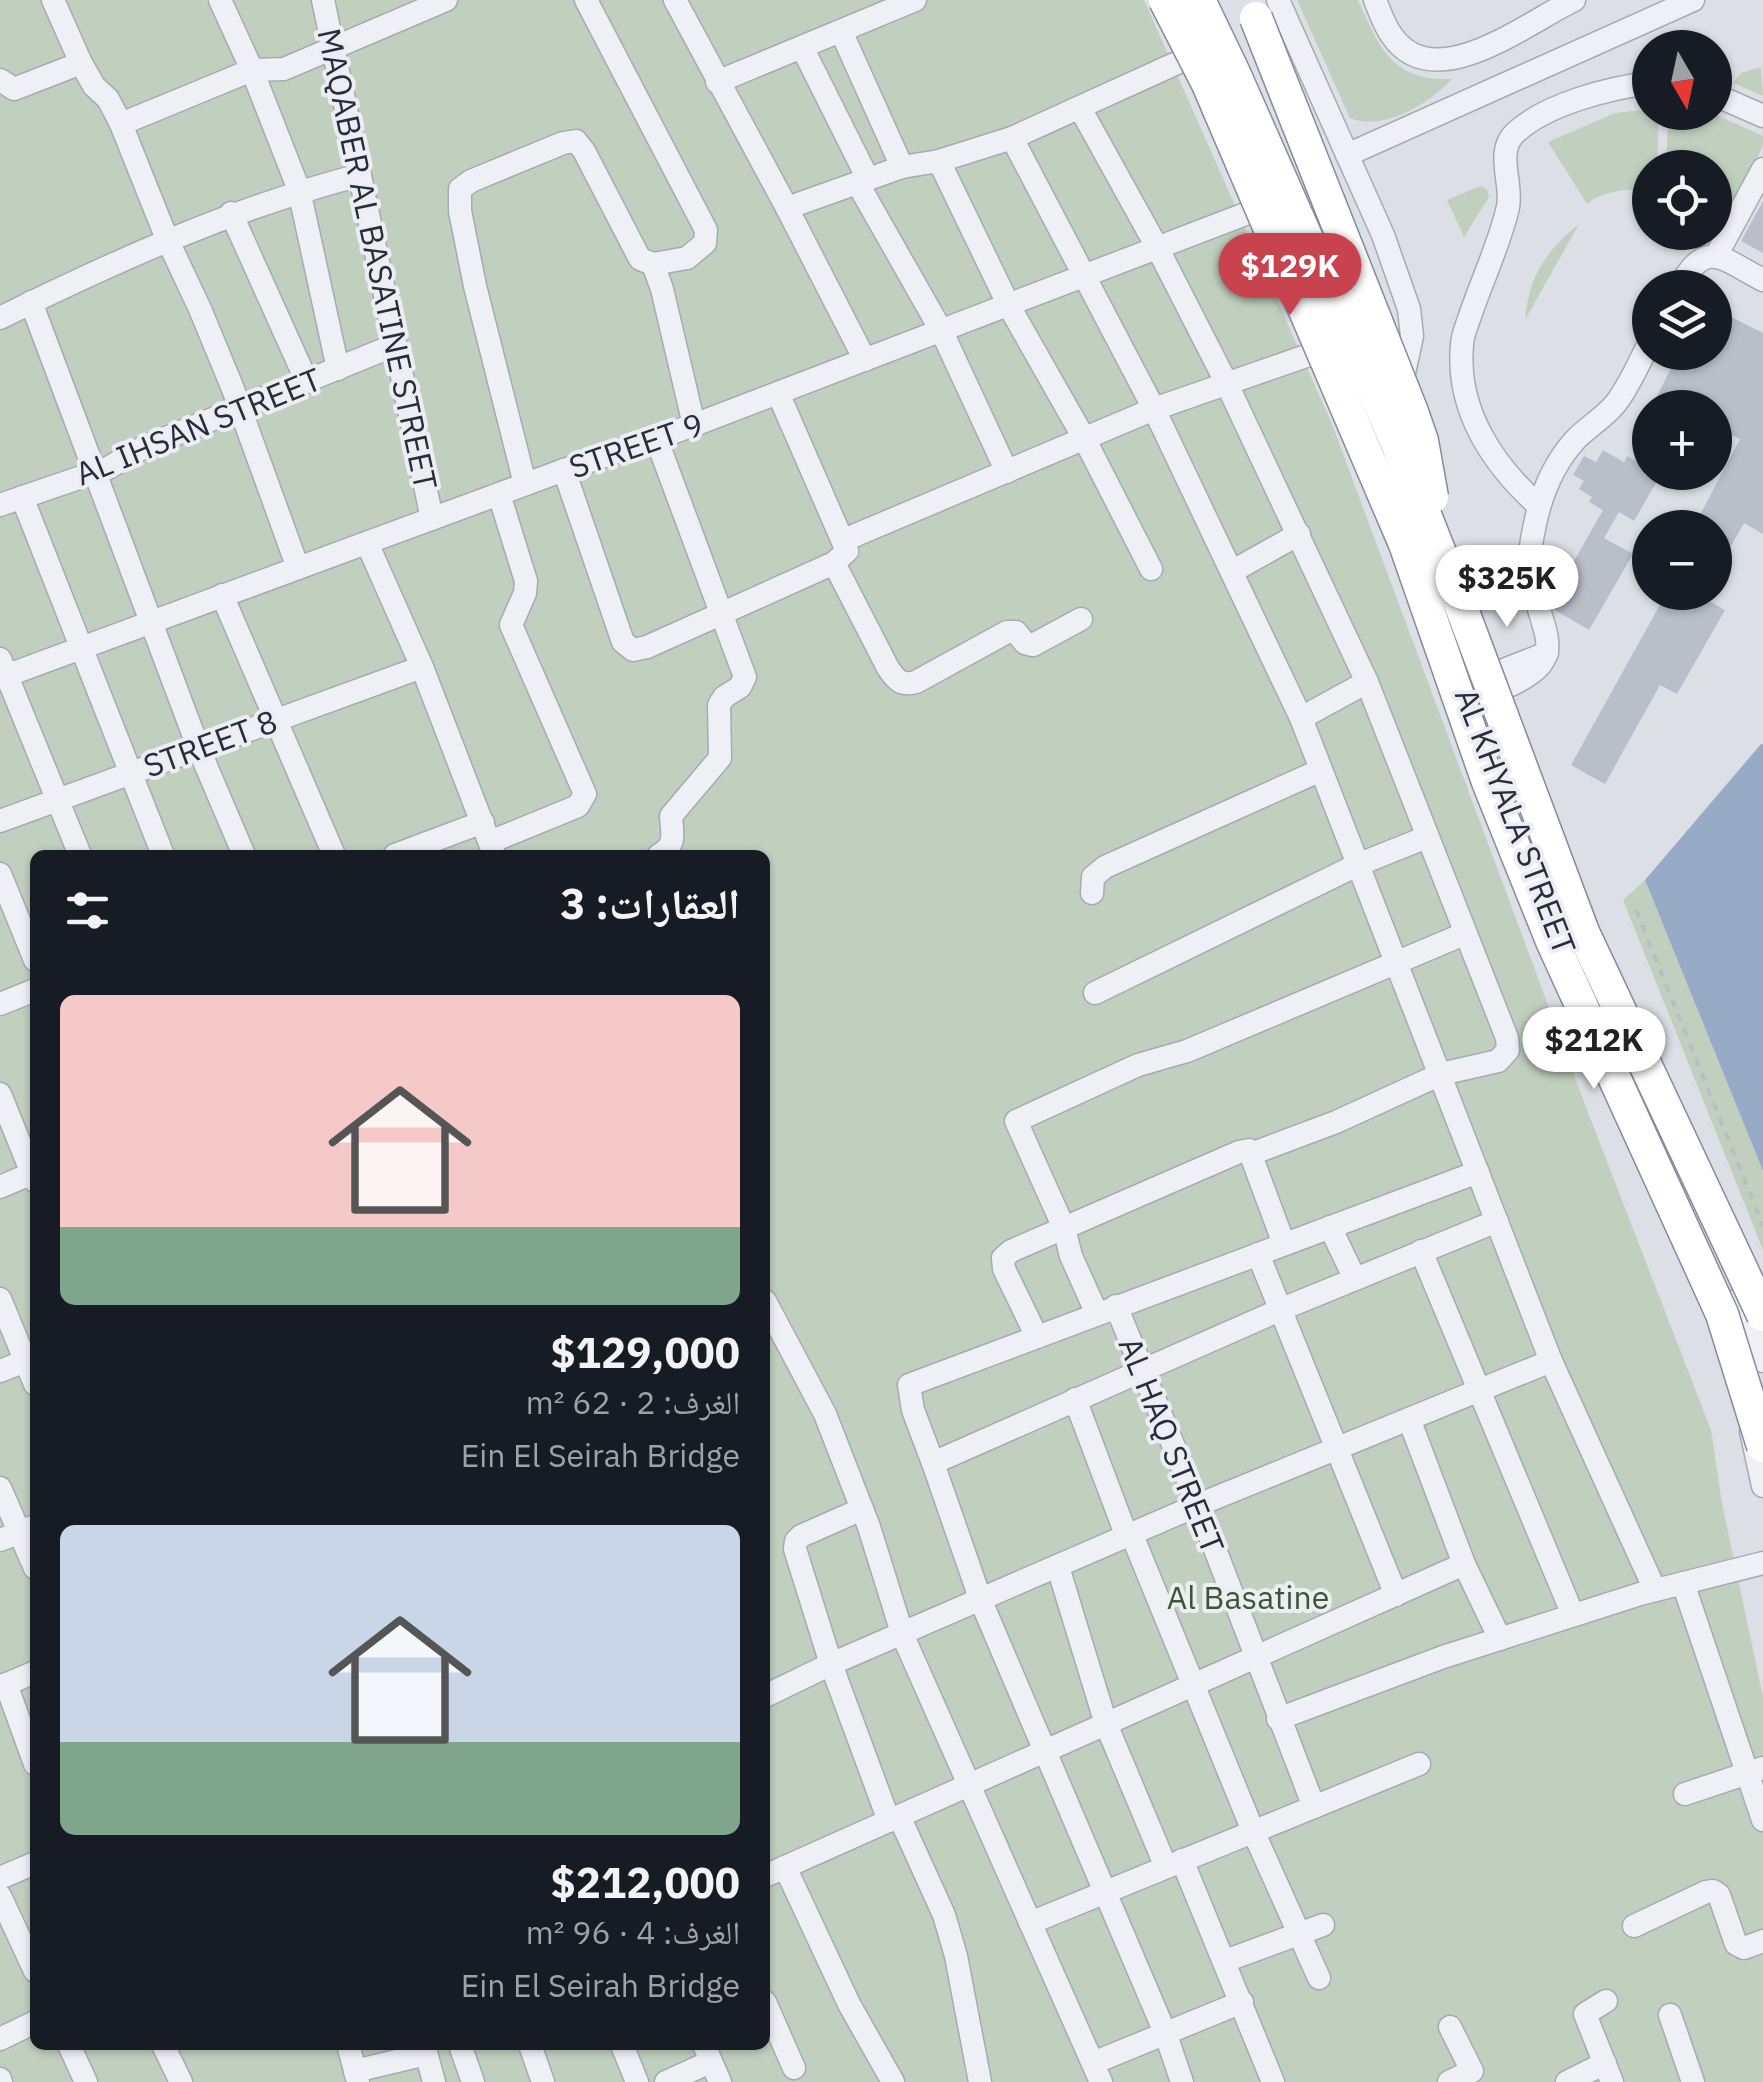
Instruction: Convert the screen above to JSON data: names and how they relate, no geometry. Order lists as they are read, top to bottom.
{
  "streets": {
    "street": [
      "MAQABER AL BASATINE STREET",
      "AL IHSAN STREET",
      "STREET 9",
      "STREET 8",
      "AL KHYALA STREET",
      "AL HAQ STREET"
    ]
  },
  "crossings": [
    ["MAQABER AL BASATINE STREET", "AL IHSAN STREET"],
    ["MAQABER AL BASATINE STREET", "STREET 9"],
    ["STREET 9", "AL KHYALA STREET"]
  ],
  "parks": ["Al Basatine"],
  "north": "bottom",
  "page": {
    "map_buttons": ["+", "−"],
    "price": ["$129K", "$325K", "$212K"],
    "heading": "العقارات: 3",
    "list": [
      {
        "name": "$129,000",
        "note": "الغرف: 2 · 62 m² · Ein El Seirah Bridge"
      },
      {
        "name": "$212,000",
        "note": "الغرف: 4 · 96 m² · Ein El Seirah Bridge"
      }
    ]
  }
}
